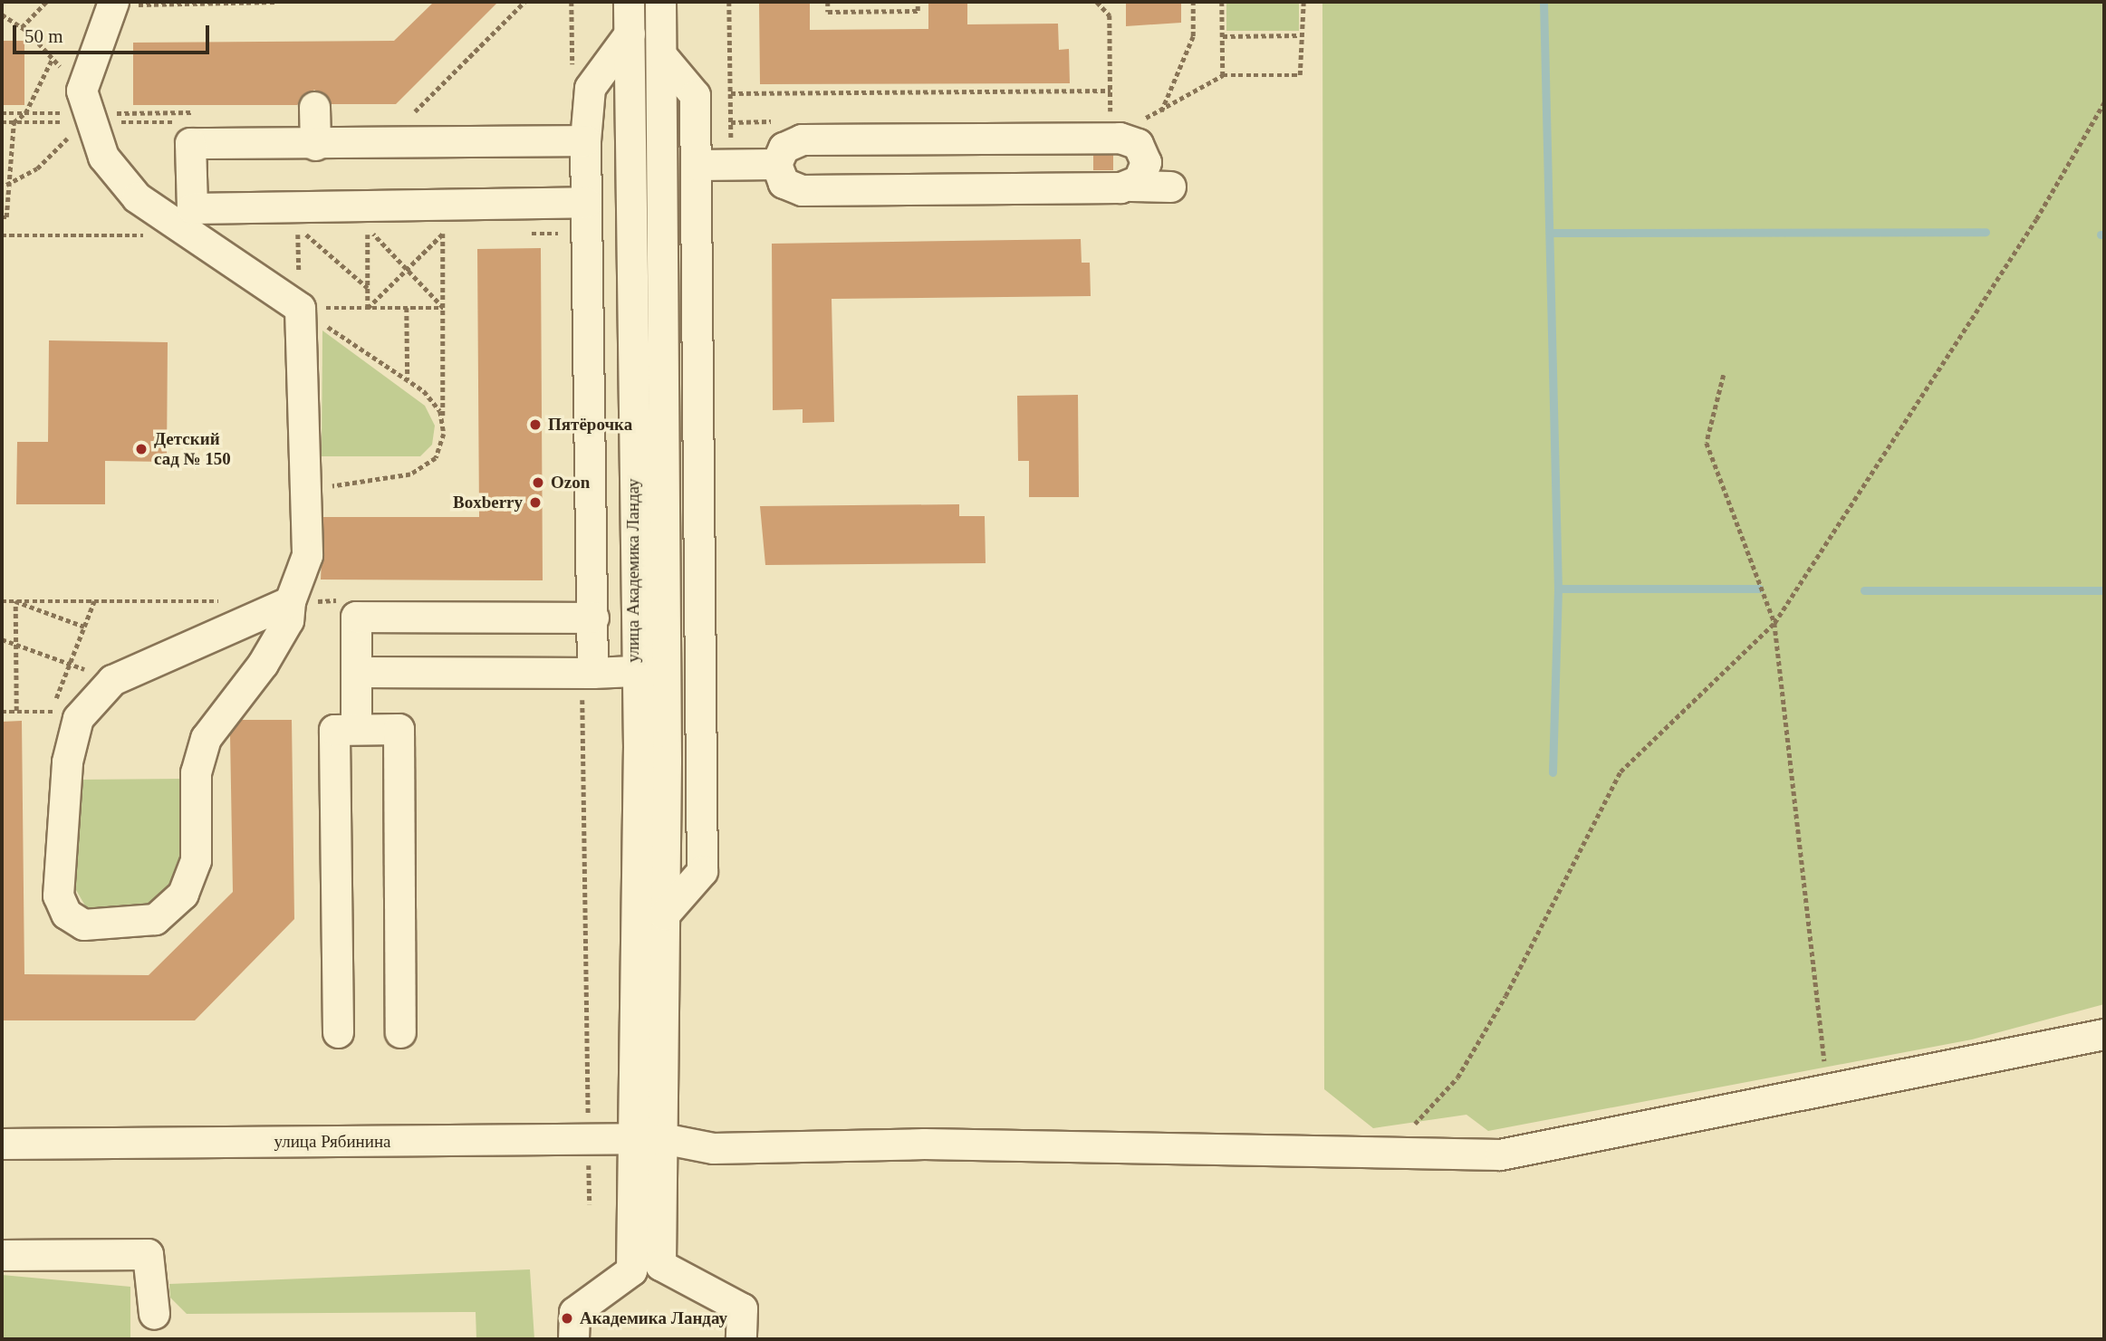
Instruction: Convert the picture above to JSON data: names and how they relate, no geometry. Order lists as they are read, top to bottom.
{
  "streets": {
    "street": ["улица Академика Ландау", "улица Рябинина"]
  },
  "crossings": [
    ["улица Академика Ландау", "улица Рябинина"]
  ],
  "places": [
    "Пятёрочка",
    "Детский сад № 150",
    "Ozon",
    "Boxberry",
    "Академика Ландау"
  ],
  "scale_bar": "50 m"
}
